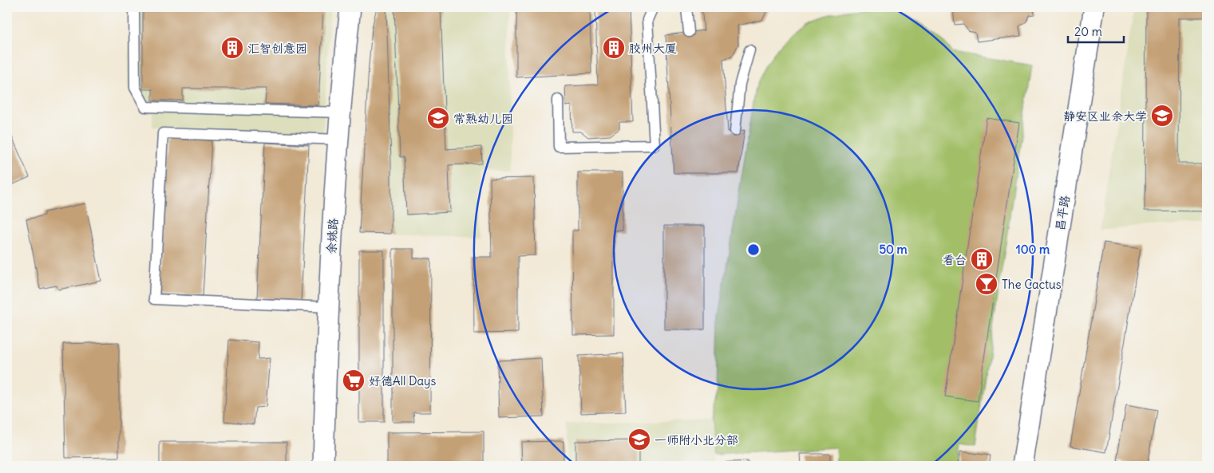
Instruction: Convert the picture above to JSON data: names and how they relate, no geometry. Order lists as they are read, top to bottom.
{
  "streets": {
    "street": ["昌平路", "余姚路"]
  },
  "places": {
    "building": ["汇智创意园", "胶州大厦", "看台"],
    "school or university": ["静安区业余大学", "常熟幼儿园", "一师附小北分部"],
    "bar": ["The Cactus"],
    "supermarket": ["好德All Days"]
  },
  "scale_bar": "20 m",
  "rings": ["50 m", "100 m"]
}
